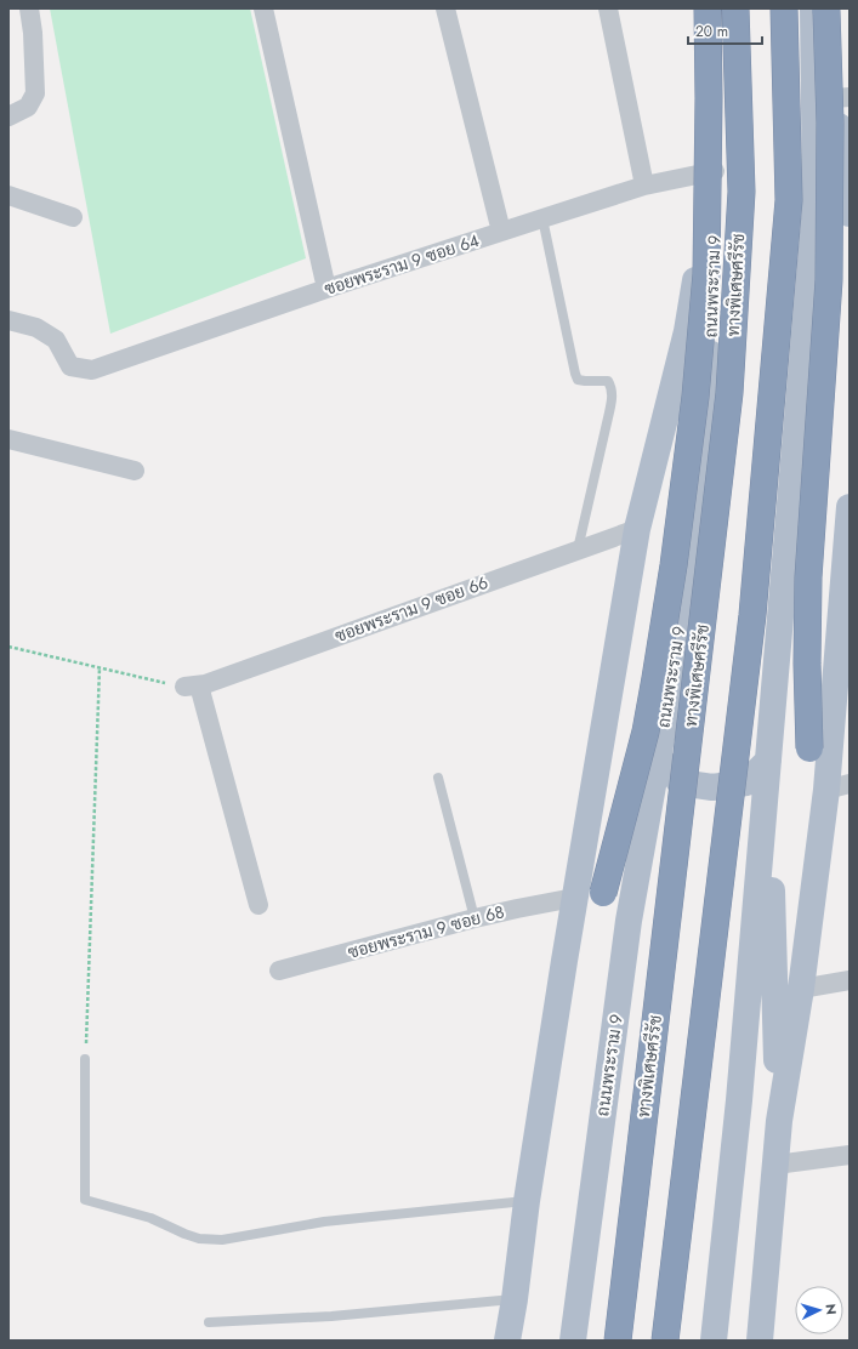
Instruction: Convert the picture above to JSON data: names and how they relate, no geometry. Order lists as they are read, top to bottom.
{
  "streets": {
    "highway": ["ทางพิเศษศรีรัช"],
    "main road": ["ถนนพระราม 9"],
    "street": ["ซอยพระราม 9 ซอย 64", "ซอยพระราม 9 ซอย 66", "ซอยพระราม 9 ซอย 68"]
  },
  "crossings": [
    ["ซอยพระราม 9 ซอย 64", "ถนนพระราม 9"]
  ],
  "scale_bar": "20 m",
  "north": "right"
}
